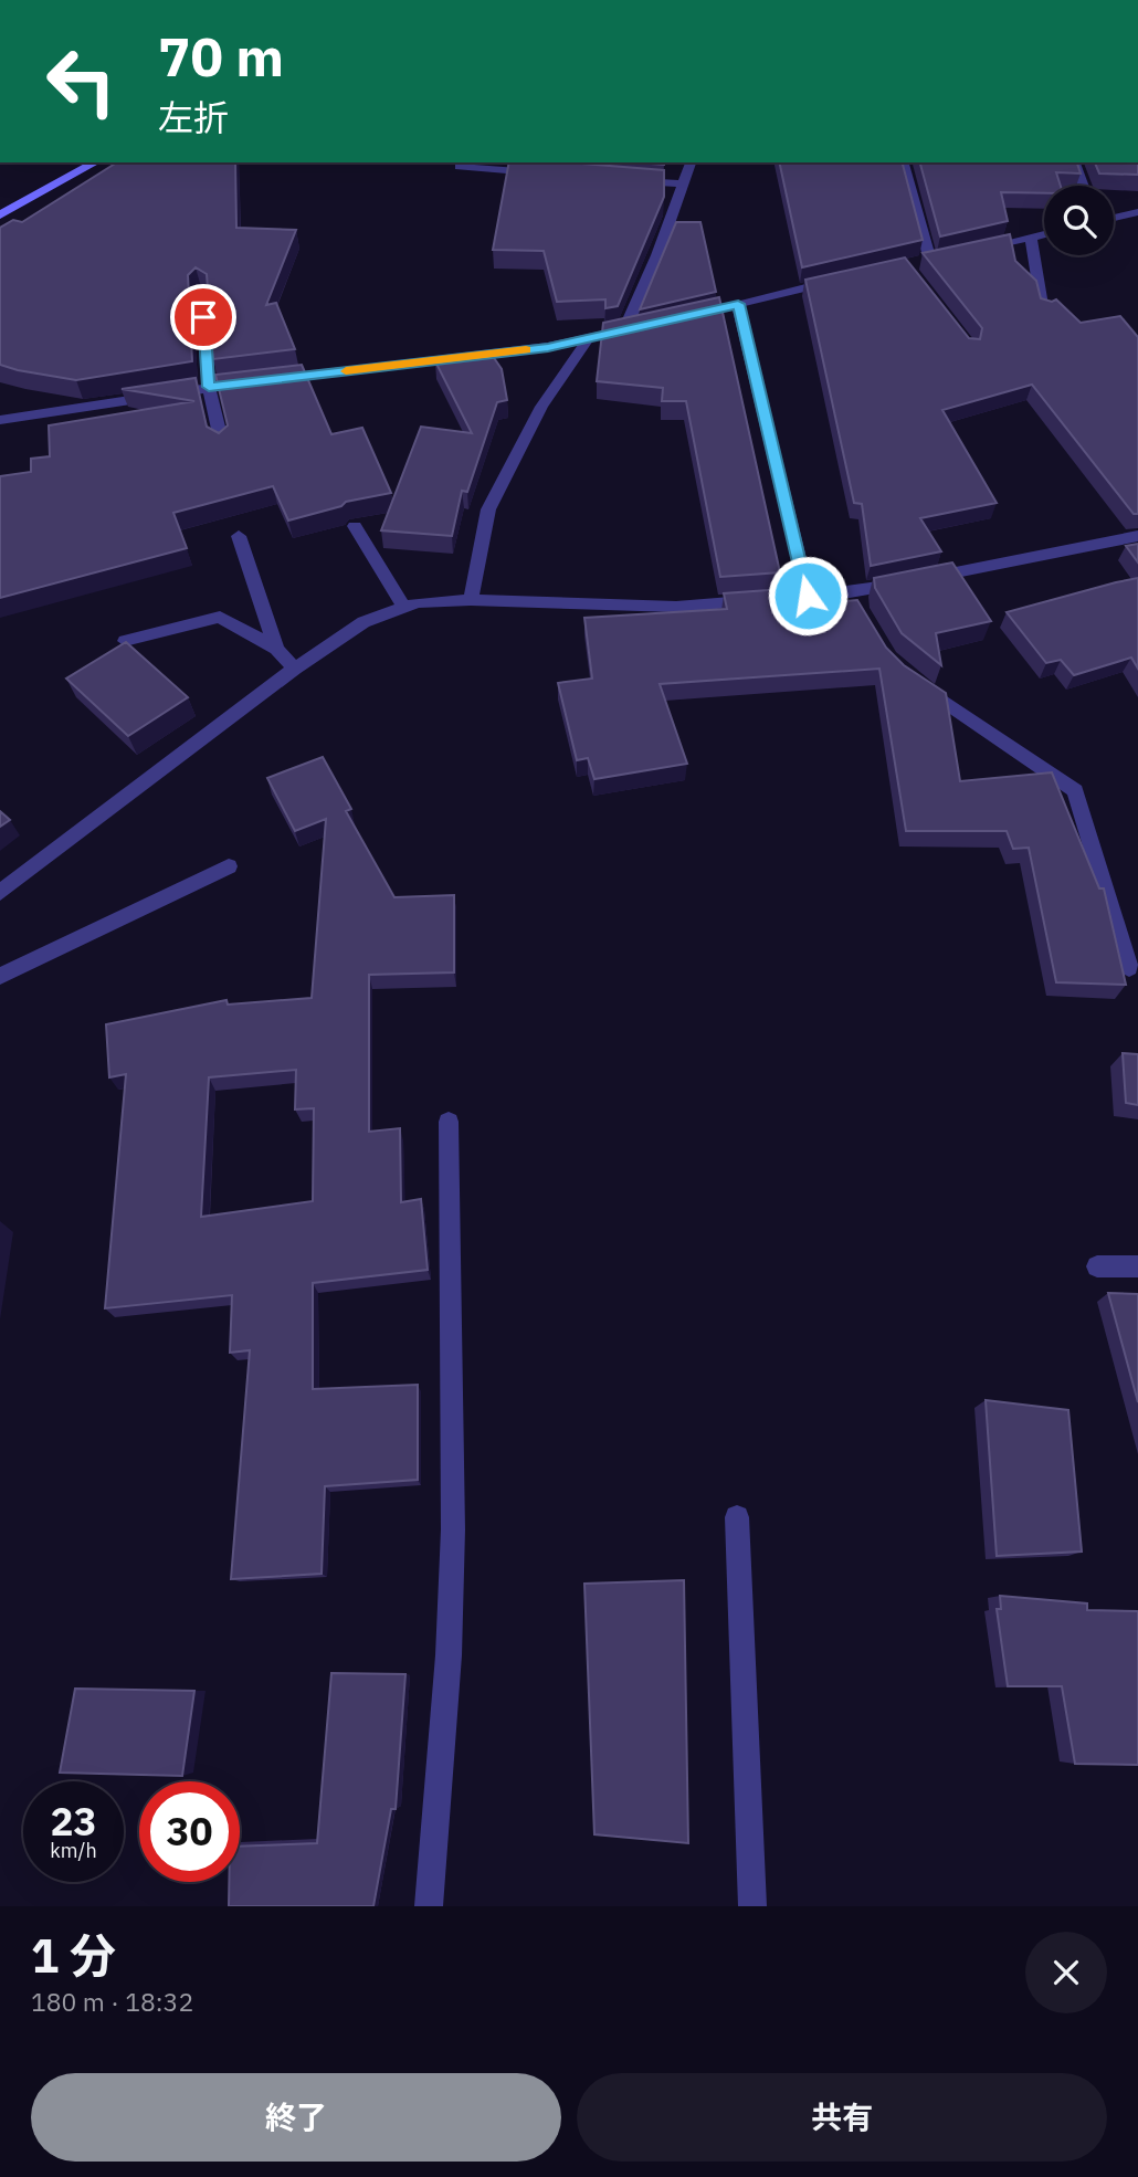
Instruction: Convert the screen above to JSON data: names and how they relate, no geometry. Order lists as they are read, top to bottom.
{
  "page": {
    "turn": ["70 m", "左折"],
    "speed": "23 km/h",
    "limit": "30",
    "heading": ["1 分", "180 m · 18:32"],
    "buttons": ["終了", "共有"]
  }
}
